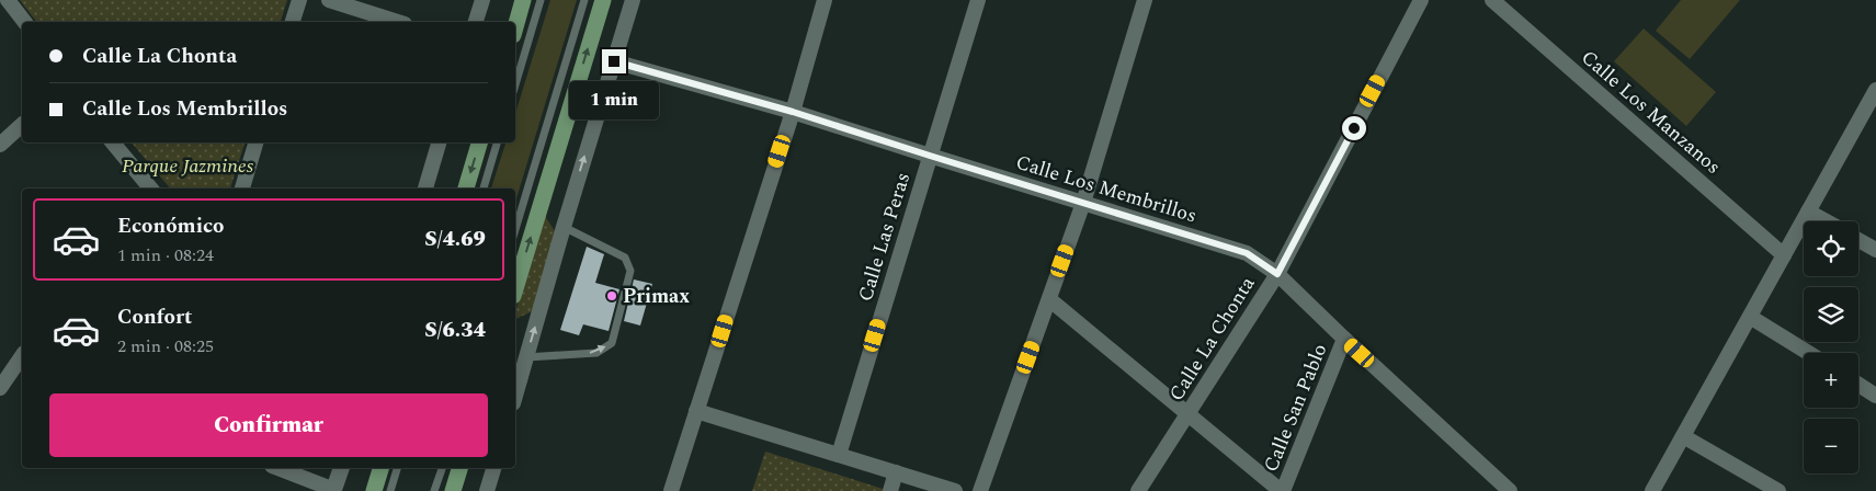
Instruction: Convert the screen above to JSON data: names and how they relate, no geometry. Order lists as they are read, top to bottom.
{
  "streets": {
    "street": [
      "Calle Los Manzanos",
      "Calle Los Membrillos",
      "Calle Las Peras",
      "Calle La Chonta",
      "Calle San Pablo"
    ]
  },
  "crossings": [
    ["Calle Los Membrillos", "Calle Las Peras"],
    ["Calle Los Membrillos", "Calle La Chonta"],
    ["Calle Los Membrillos", "Calle San Pablo"]
  ],
  "parks": ["Parque Jazmines"],
  "places": ["Primax"],
  "page": {
    "banner": ["Calle La Chonta", "Calle Los Membrillos"],
    "bubble": "1 min",
    "list": [
      {
        "name": "Económico",
        "note": "1 min · 08:24",
        "value": "S/4.69"
      },
      {
        "name": "Confort",
        "note": "2 min · 08:25",
        "value": "S/6.34"
      }
    ],
    "map_buttons": ["+", "−"],
    "buttons": "Confirmar"
  }
}
